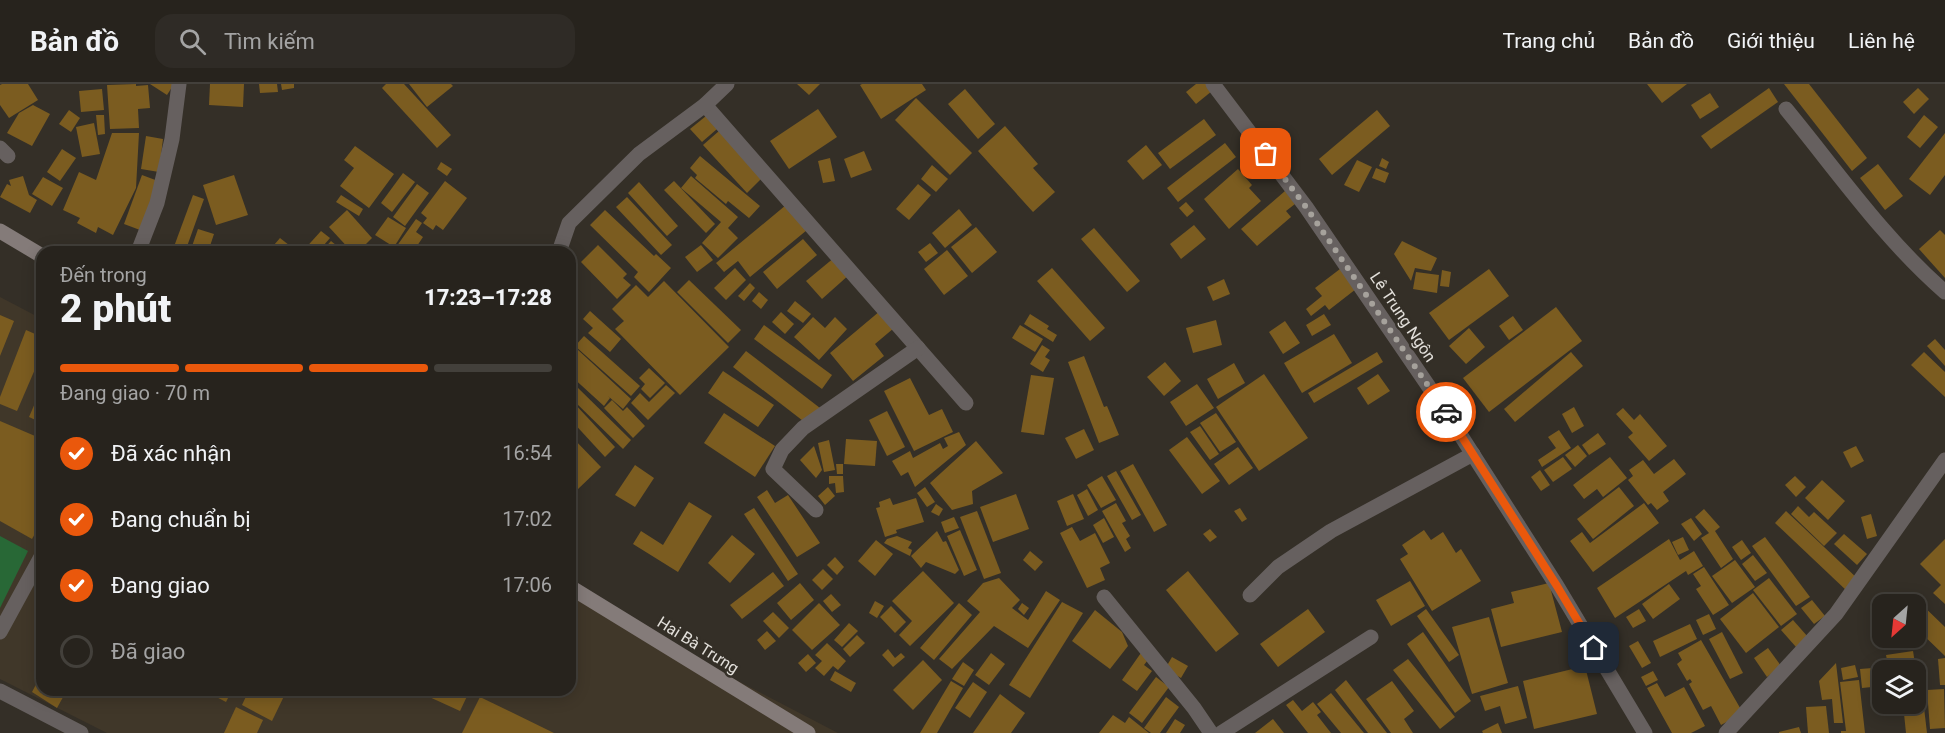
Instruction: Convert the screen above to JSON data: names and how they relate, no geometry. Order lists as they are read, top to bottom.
{
  "streets": {
    "main road": ["Hai Bà Trưng"],
    "street": ["Lê Trung Ngôn"]
  },
  "north": "bottom left",
  "page": {
    "header": "Bản đồ",
    "search": "Tìm kiếm",
    "nav": [
      "Trang chủ",
      "Bản đồ",
      "Giới thiệu",
      "Liên hệ"
    ],
    "heading": ["2 phút", "Đến trong", "17:23–17:28"],
    "bar": "Đang giao · 70 m",
    "list": [
      ["Đã xác nhận", "16:54"],
      ["Đang chuẩn bị", "17:02"],
      ["Đang giao", "17:06"],
      "Đã giao"
    ]
  }
}
